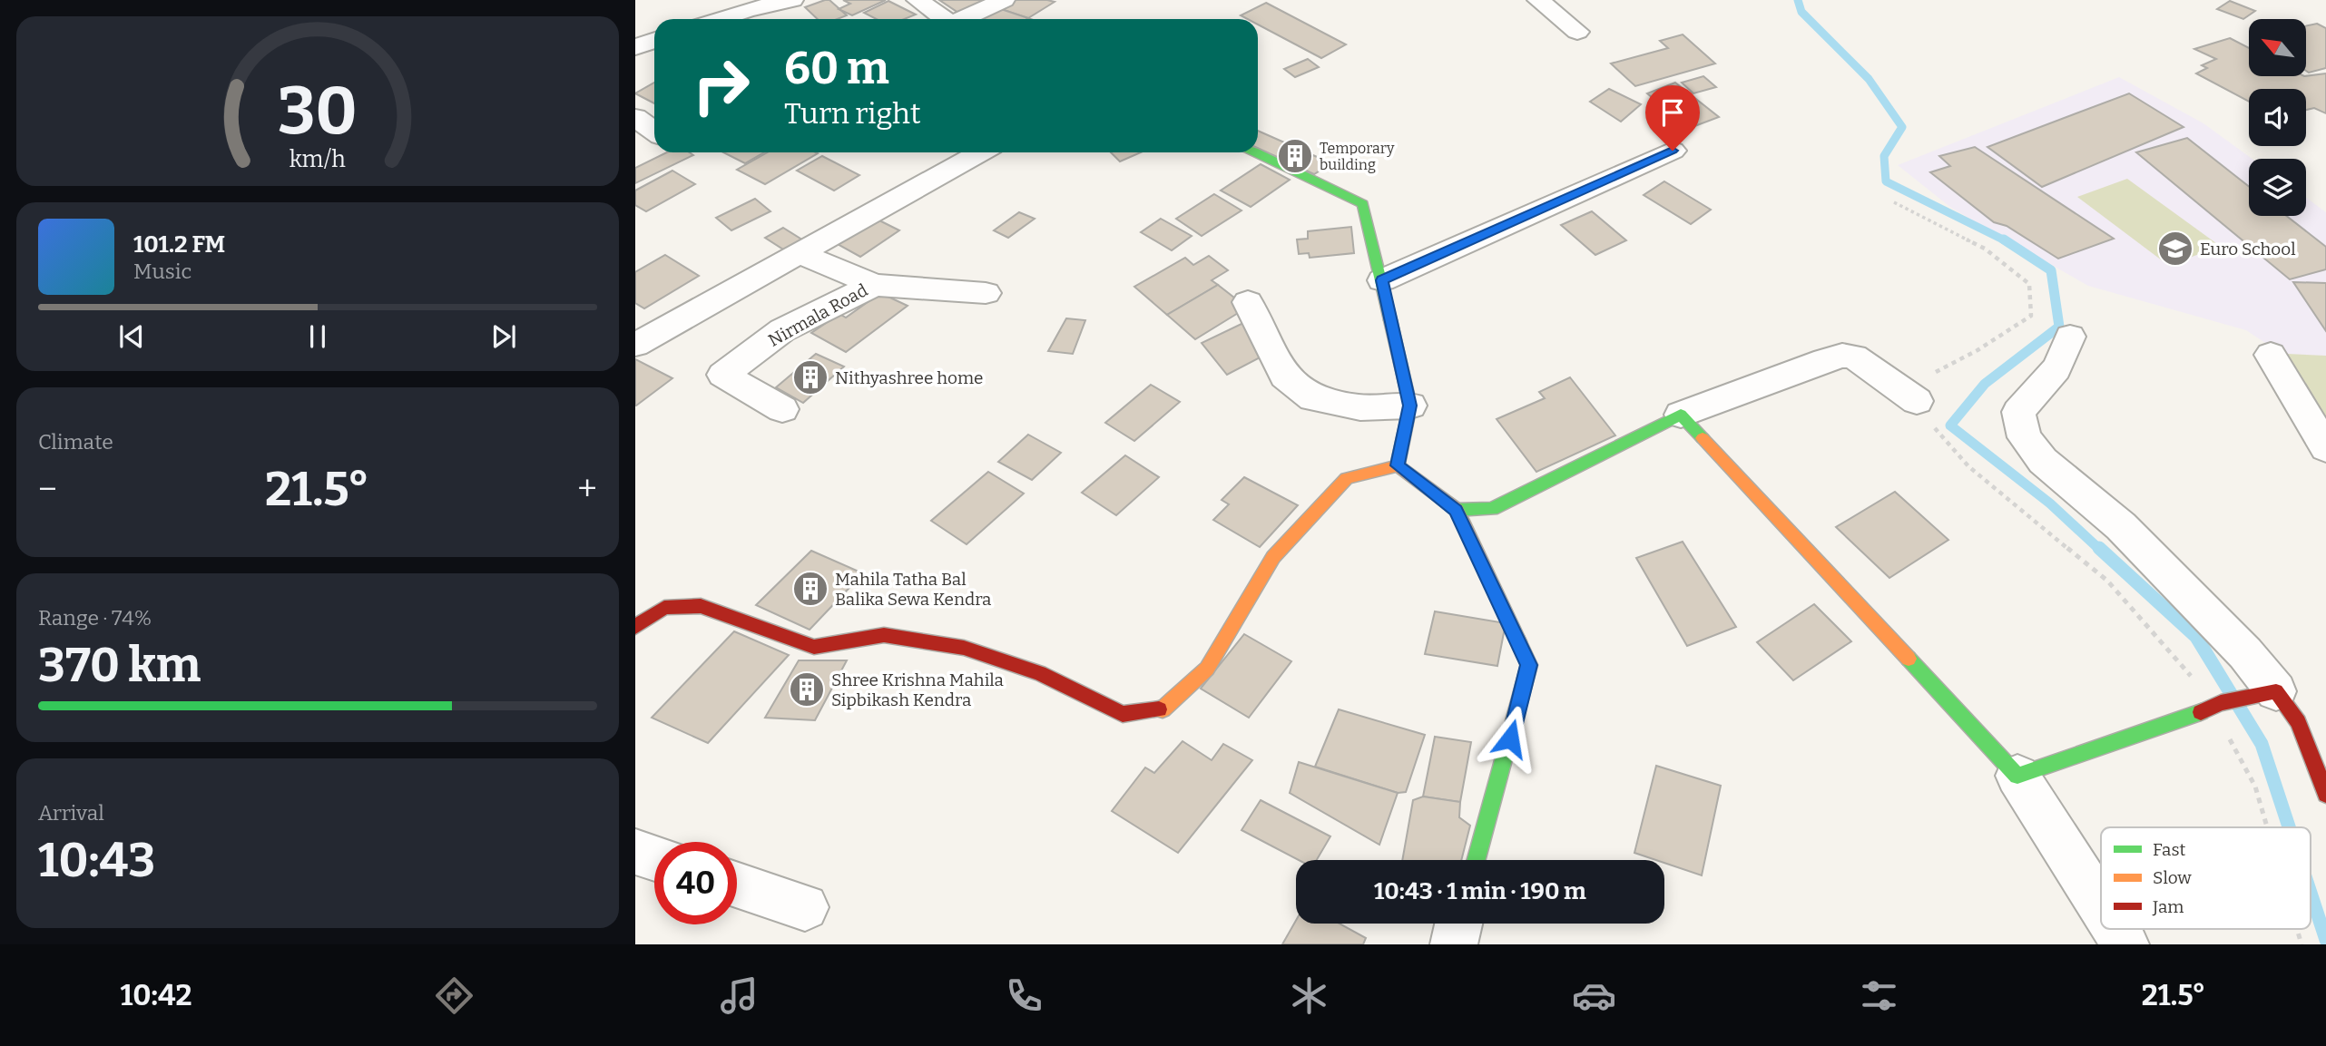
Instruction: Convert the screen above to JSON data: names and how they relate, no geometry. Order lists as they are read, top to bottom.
{
  "streets": {
    "street": ["Nirmala Road"]
  },
  "places": {
    "building": [
      "Temporary building",
      "Nithyashree home",
      "Mahila Tatha Bal Balika Sewa Kendra",
      "Shree Krishna Mahila Sipbikash Kendra"
    ],
    "school or university": ["Euro School"]
  },
  "legend": ["Fast", "Slow", "Jam"],
  "north": "top left",
  "page": {
    "turn": ["60 m", "Turn right"],
    "song": ["101.2 FM", "Music"],
    "tile": [
      "Climate",
      ["Range · 74%", "370 km"],
      ["Arrival", "10:43"]
    ],
    "heat": ["−", "21.5°", "+"],
    "limit": "40",
    "trip": "10:43 · 1 min · 190 m",
    "tabs": ["10:42", "21.5°"],
    "gauge": ["30", "km/h"]
  }
}
